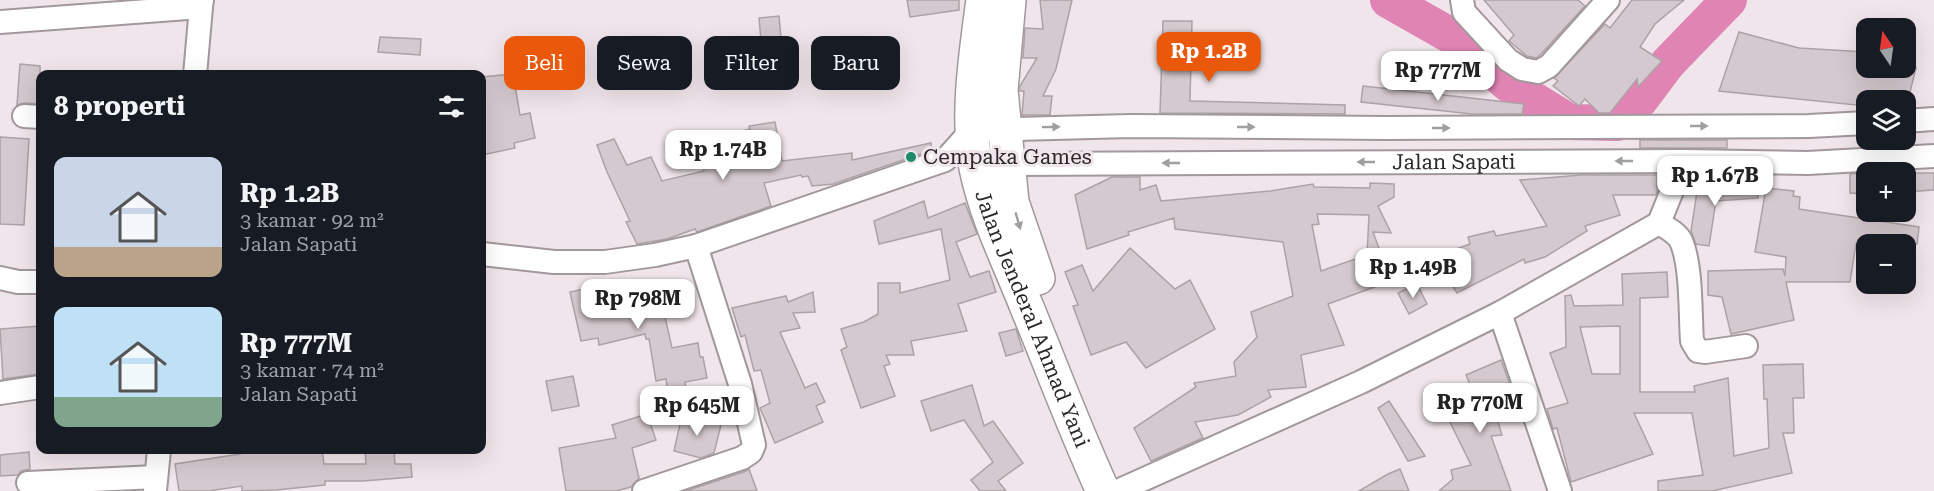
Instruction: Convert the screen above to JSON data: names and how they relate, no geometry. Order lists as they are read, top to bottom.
{
  "streets": {
    "highway": ["Jalan Jenderal Ahmad Yani"],
    "street": ["Jalan Sapati"]
  },
  "crossings": [
    ["Jalan Sapati", "Jalan Jenderal Ahmad Yani"]
  ],
  "places": ["Cempaka Games"],
  "north": "top",
  "page": {
    "map_buttons": ["+", "−"],
    "price": [
      "Rp 1.2B",
      "Rp 777M",
      "Rp 1.74B",
      "Rp 1.67B",
      "Rp 1.49B",
      "Rp 798M",
      "Rp 770M",
      "Rp 645M"
    ],
    "chip": [
      "Beli",
      "Sewa",
      "Filter",
      "Baru"
    ],
    "heading": "8 properti",
    "list": [
      {
        "name": "Rp 1.2B",
        "note": "3 kamar · 92 m² · Jalan Sapati"
      },
      {
        "name": "Rp 777M",
        "note": "3 kamar · 74 m² · Jalan Sapati"
      }
    ]
  }
}
